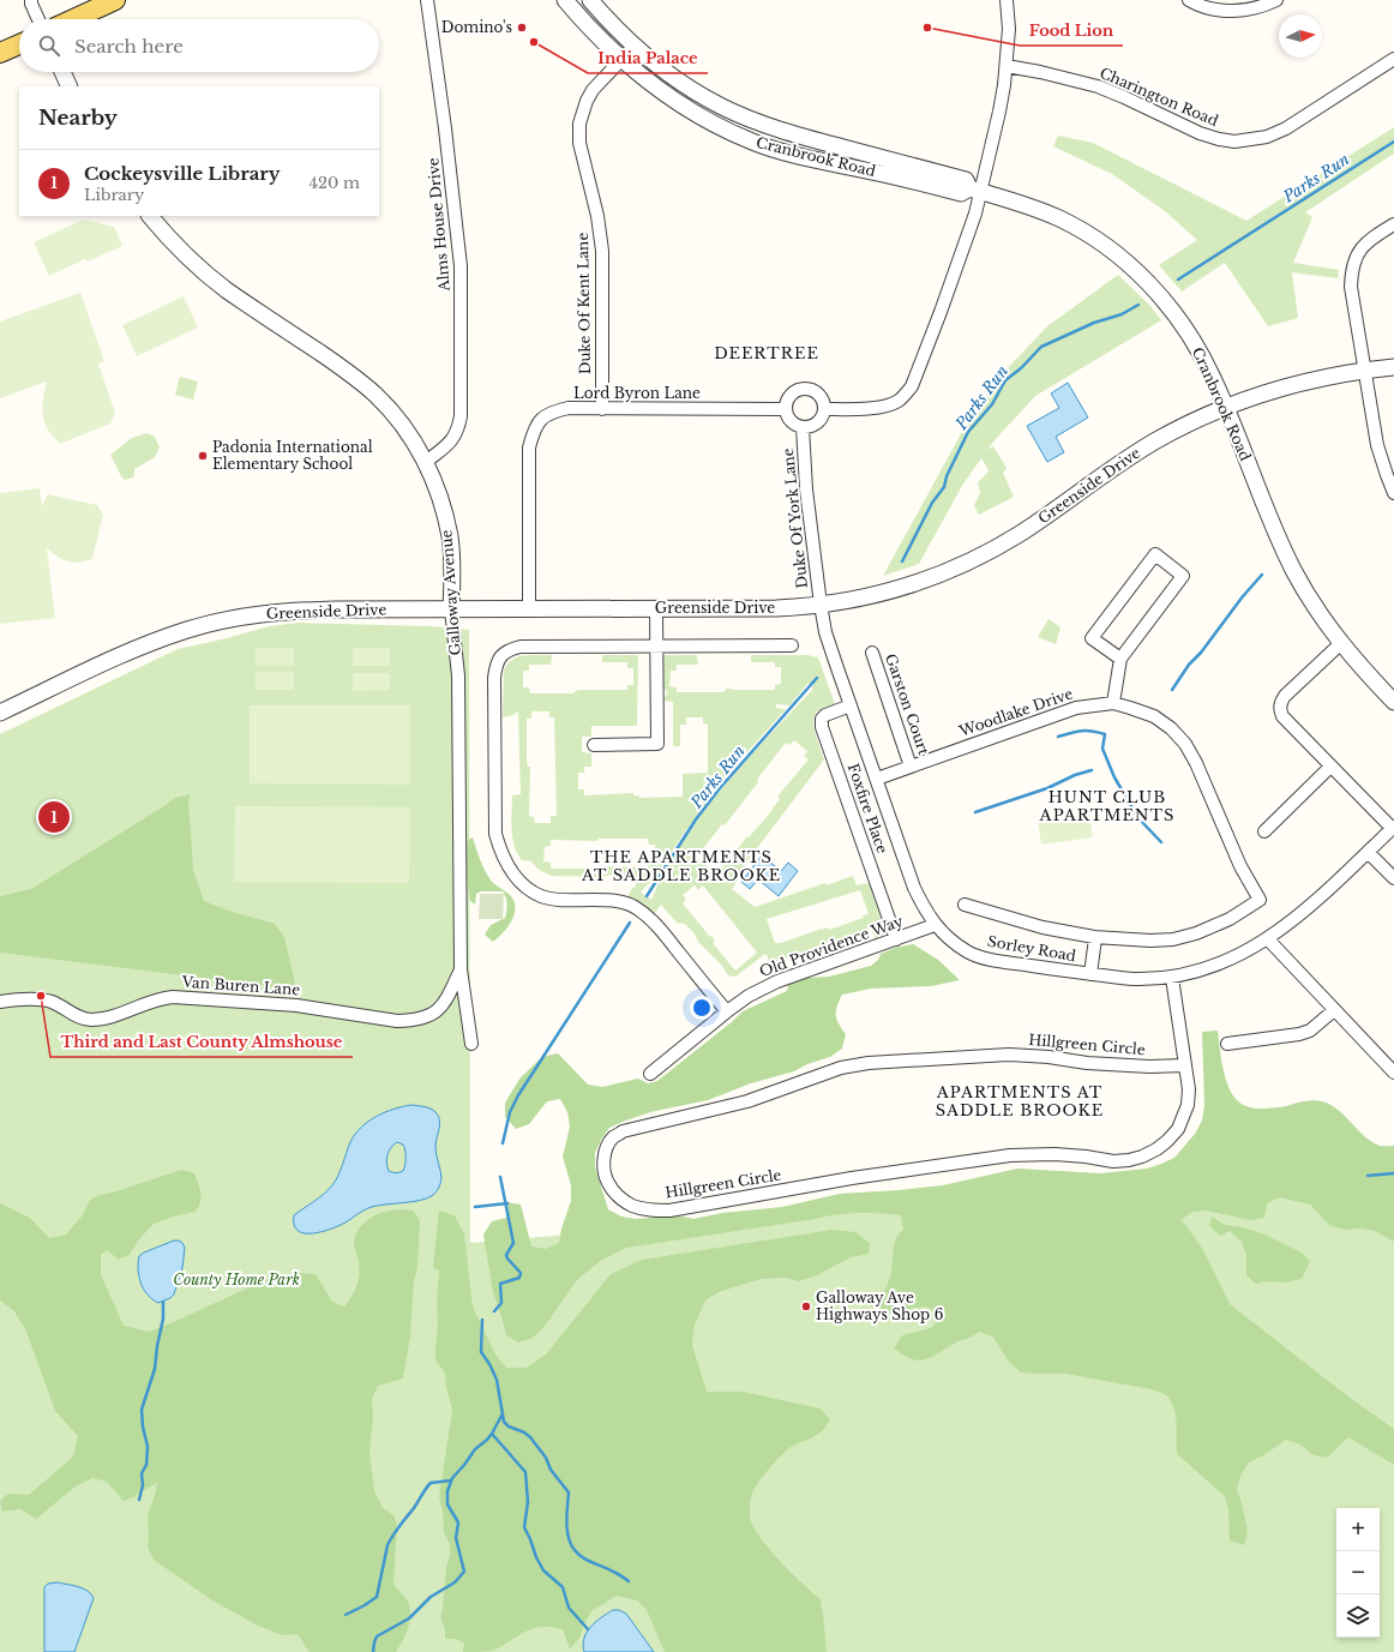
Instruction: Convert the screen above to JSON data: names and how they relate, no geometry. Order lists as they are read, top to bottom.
{
  "streets": {
    "street": [
      "Charington Road",
      "Cranbrook Road",
      "Alms House Drive",
      "Duke Of Kent Lane",
      "Lord Byron Lane",
      "Greenside Drive",
      "Duke Of York Lane",
      "Galloway Avenue",
      "Garston Court",
      "Woodlake Drive",
      "Foxfire Place",
      "Old Providence Way",
      "Sorley Road",
      "Van Buren Lane",
      "Hillgreen Circle"
    ]
  },
  "crossings": [
    ["Cranbrook Road", "Duke Of Kent Lane"],
    ["Cranbrook Road", "Greenside Drive"],
    ["Alms House Drive", "Galloway Avenue"],
    ["Duke Of Kent Lane", "Lord Byron Lane"],
    ["Lord Byron Lane", "Greenside Drive"],
    ["Lord Byron Lane", "Duke Of York Lane"],
    ["Greenside Drive", "Duke Of York Lane"],
    ["Greenside Drive", "Galloway Avenue"],
    ["Greenside Drive", "Sorley Road"],
    ["Duke Of York Lane", "Sorley Road"],
    ["Galloway Avenue", "Van Buren Lane"],
    ["Garston Court", "Woodlake Drive"],
    ["Woodlake Drive", "Sorley Road"],
    ["Foxfire Place", "Old Providence Way"],
    ["Foxfire Place", "Sorley Road"],
    ["Old Providence Way", "Sorley Road"],
    ["Sorley Road", "Hillgreen Circle"]
  ],
  "districts": [
    "DEERTREE",
    "HUNT CLUB APARTMENTS",
    "THE APARTMENTS AT SADDLE BROOKE",
    "APARTMENTS AT SADDLE BROOKE"
  ],
  "water": ["Parks Run"],
  "parks": ["County Home Park"],
  "places": [
    "Domino's",
    "Food Lion",
    "India Palace",
    "Padonia International Elementary School",
    "Third and Last County Almshouse",
    "Galloway Ave Highways Shop 6"
  ],
  "north": "right",
  "page": {
    "search": "Search here",
    "heading": "Nearby",
    "list": [
      {
        "mark": "1",
        "name": "Cockeysville Library",
        "note": "Library",
        "value": "420 m"
      }
    ],
    "pins": "1",
    "map_buttons": ["+", "−"]
  }
}
